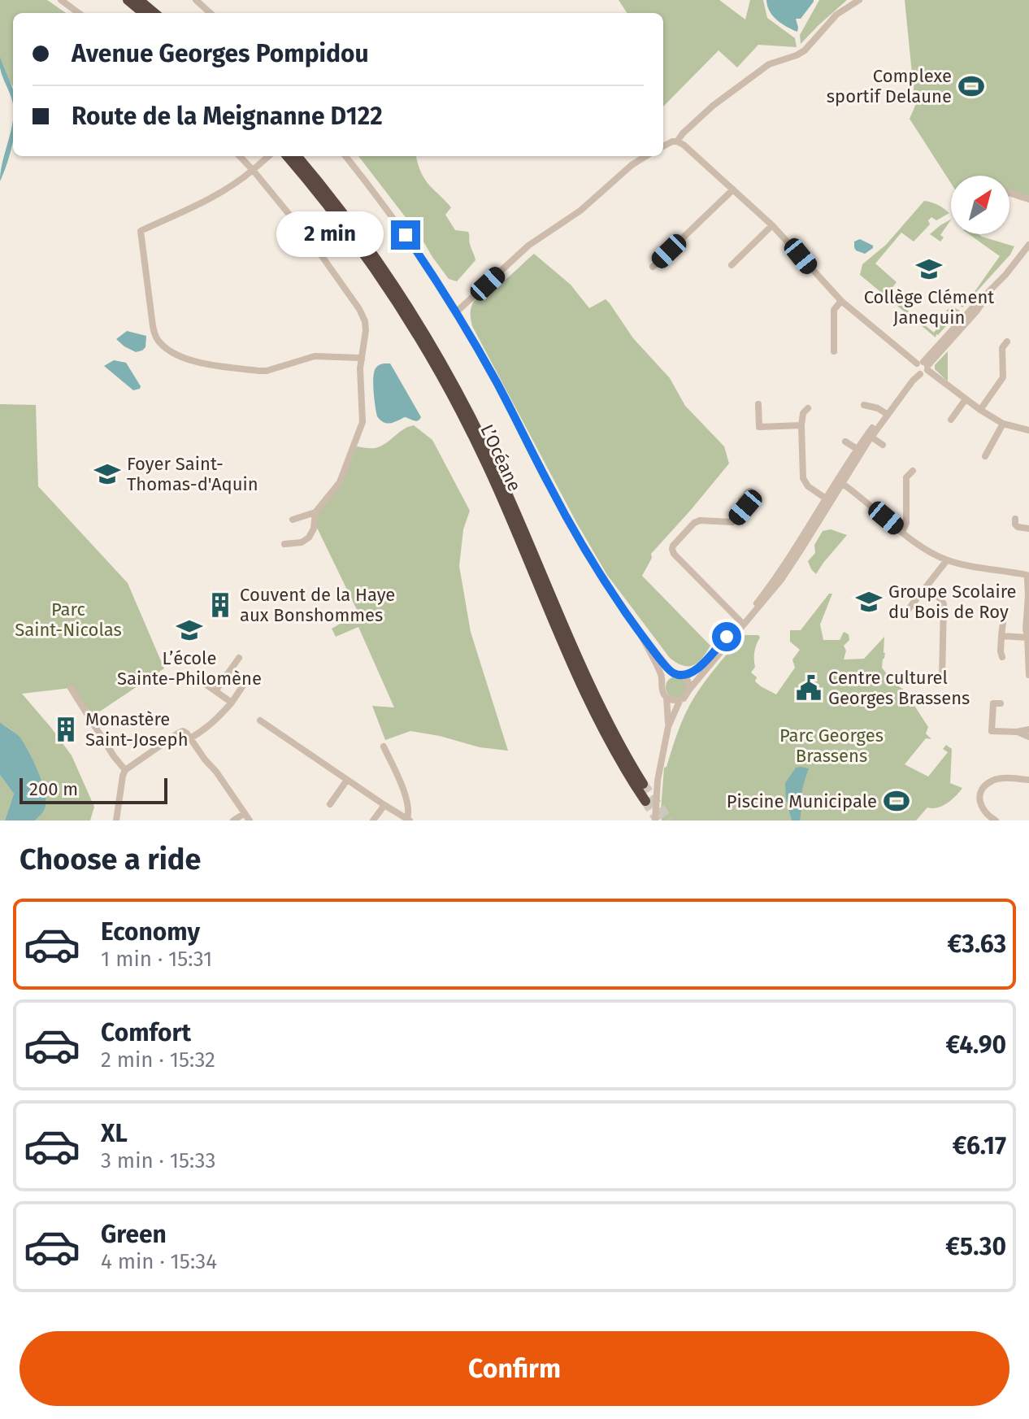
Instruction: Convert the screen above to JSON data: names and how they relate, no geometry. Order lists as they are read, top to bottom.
{
  "streets": {
    "highway": ["L’Océane"]
  },
  "parks": ["Parc Saint-Nicolas", "Parc Georges Brassens"],
  "places": {
    "sports": ["Complexe sportif Delaune", "Piscine Municipale"],
    "school or university": [
      "Collège Clément Janequin",
      "Foyer Saint- Thomas-d'Aquin",
      "Groupe Scolaire du Bois de Roy",
      "L’école Sainte-Philomène"
    ],
    "building": ["Couvent de la Haye aux Bonshommes", "Monastère Saint-Joseph"],
    "public building": ["Centre culturel Georges Brassens"]
  },
  "scale_bar": "200 m",
  "north": "top right",
  "page": {
    "banner": ["Avenue Georges Pompidou", "Route de la Meignanne D122"],
    "bubble": "2 min",
    "scale": "200 m",
    "heading": "Choose a ride",
    "list": [
      {
        "name": "Economy",
        "note": "1 min · 15:31",
        "value": "€3.63"
      },
      {
        "name": "Comfort",
        "note": "2 min · 15:32",
        "value": "€4.90"
      },
      {
        "name": "XL",
        "note": "3 min · 15:33",
        "value": "€6.17"
      },
      {
        "name": "Green",
        "note": "4 min · 15:34",
        "value": "€5.30"
      }
    ],
    "buttons": "Confirm"
  }
}
